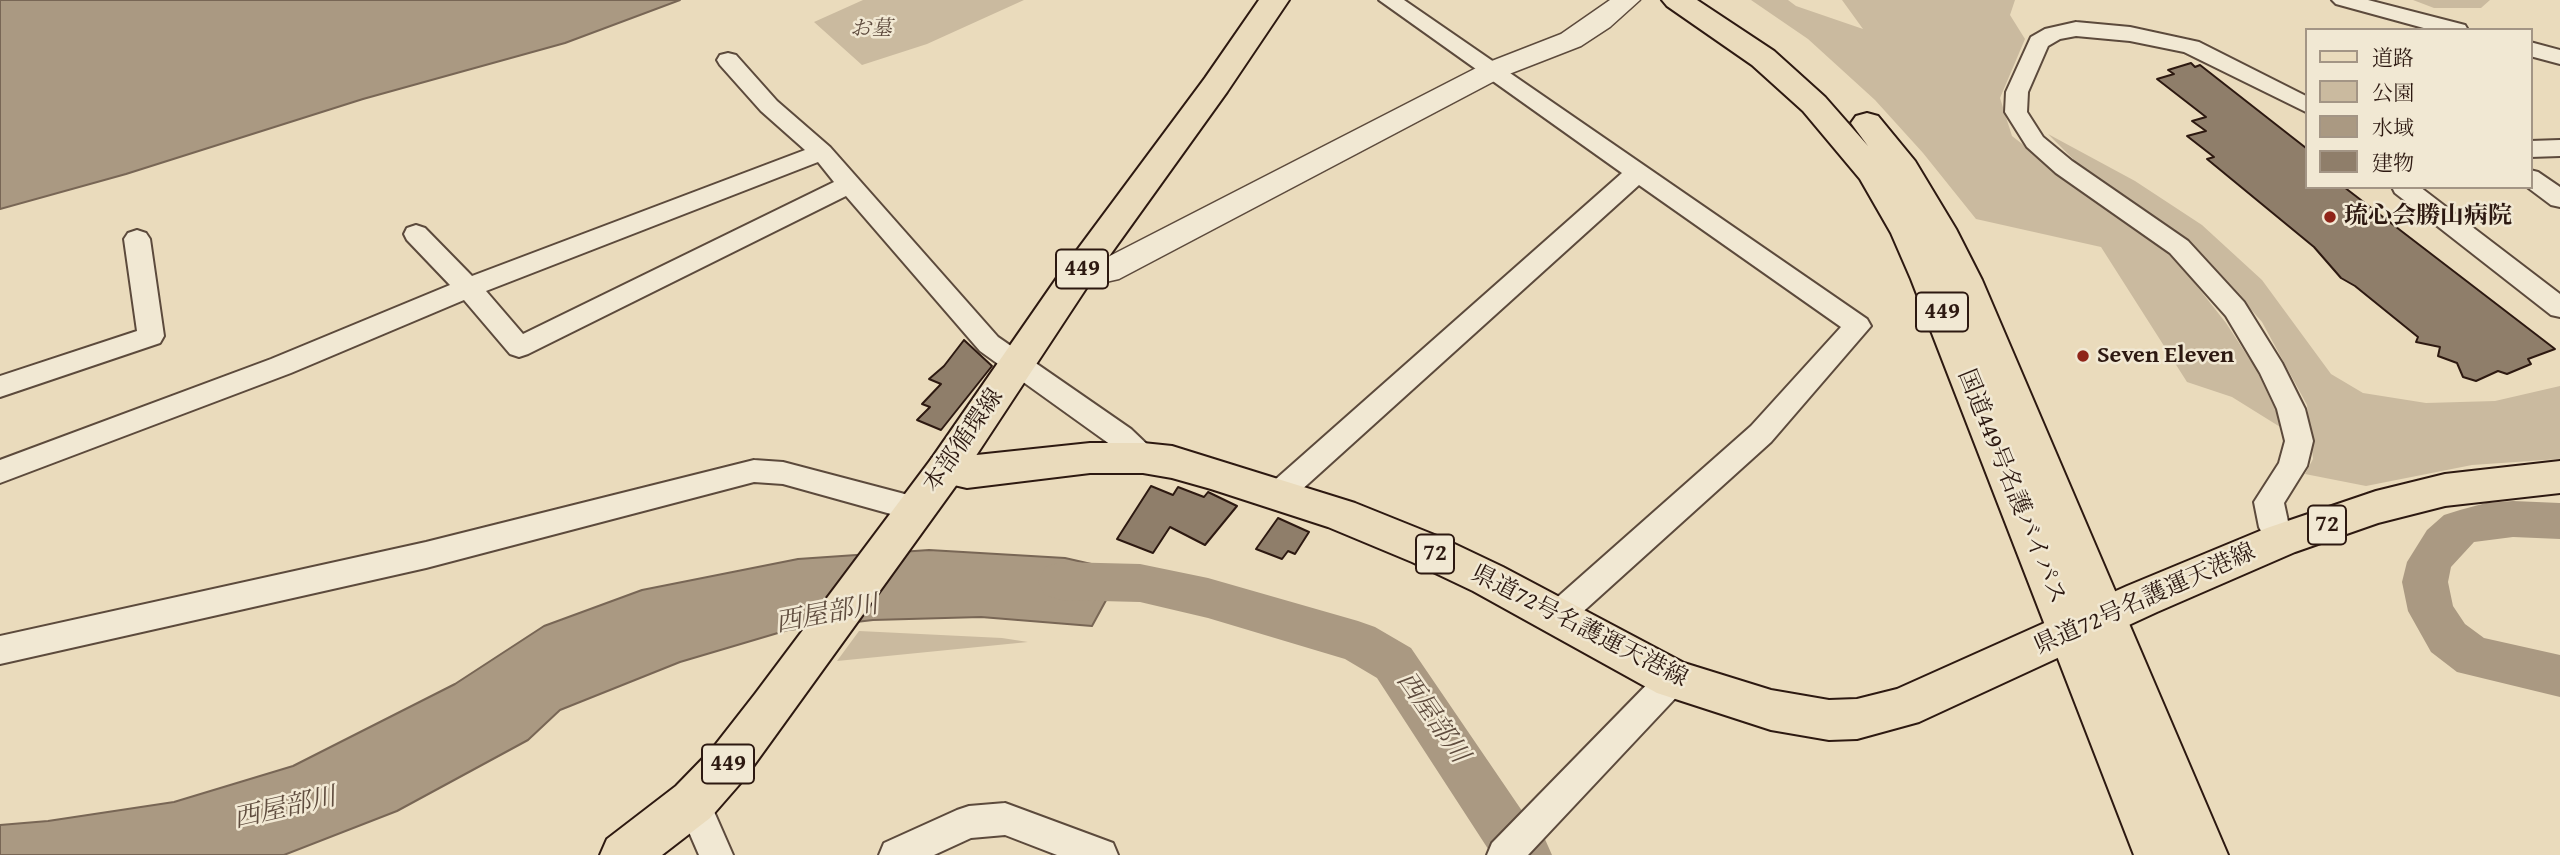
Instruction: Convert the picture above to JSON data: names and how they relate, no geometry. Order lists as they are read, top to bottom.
{
  "streets": {
    "main road": [
      "449",
      "本部循環線",
      "国道449号名護バイパス",
      "72",
      "県道72号名護運天港線"
    ]
  },
  "crossings": [
    ["本部循環線", "県道72号名護運天港線"],
    ["国道449号名護バイパス", "県道72号名護運天港線"]
  ],
  "water": ["西屋部川"],
  "parks": ["お墓"],
  "places": ["琉心会勝山病院", "Seven Eleven"],
  "legend": [
    "道路",
    "公園",
    "水域",
    "建物"
  ]
}
